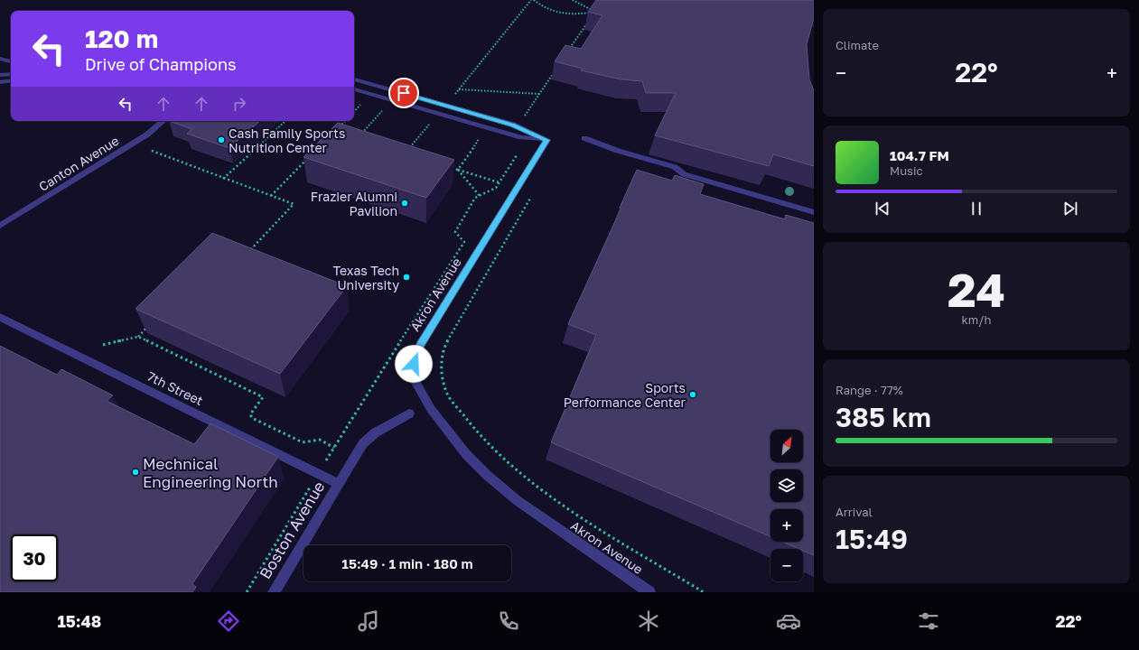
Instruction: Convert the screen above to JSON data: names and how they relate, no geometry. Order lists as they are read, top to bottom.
{
  "streets": {
    "street": [
      "Canton Avenue",
      "Akron Avenue",
      "7th Street",
      "Boston Avenue"
    ]
  },
  "crossings": [
    ["7th Street", "Boston Avenue"]
  ],
  "places": [
    "Cash Family Sports Nutrition Center",
    "Frazier Alumni Pavilion",
    "Texas Tech University",
    "Sports Performance Center",
    "Mechnical Engineering North"
  ],
  "north": "top right",
  "page": {
    "tile": [
      "Climate",
      ["24", "km/h"],
      ["Range · 77%", "385 km"],
      ["Arrival", "15:49"]
    ],
    "turn": ["120 m", "Drive of Champions"],
    "heat": ["−", "22°", "+"],
    "song": ["104.7 FM", "Music"],
    "map_buttons": ["+", "−"],
    "limit": "30",
    "trip": "15:49 · 1 min · 180 m",
    "tabs": ["15:48", "22°"]
  }
}
